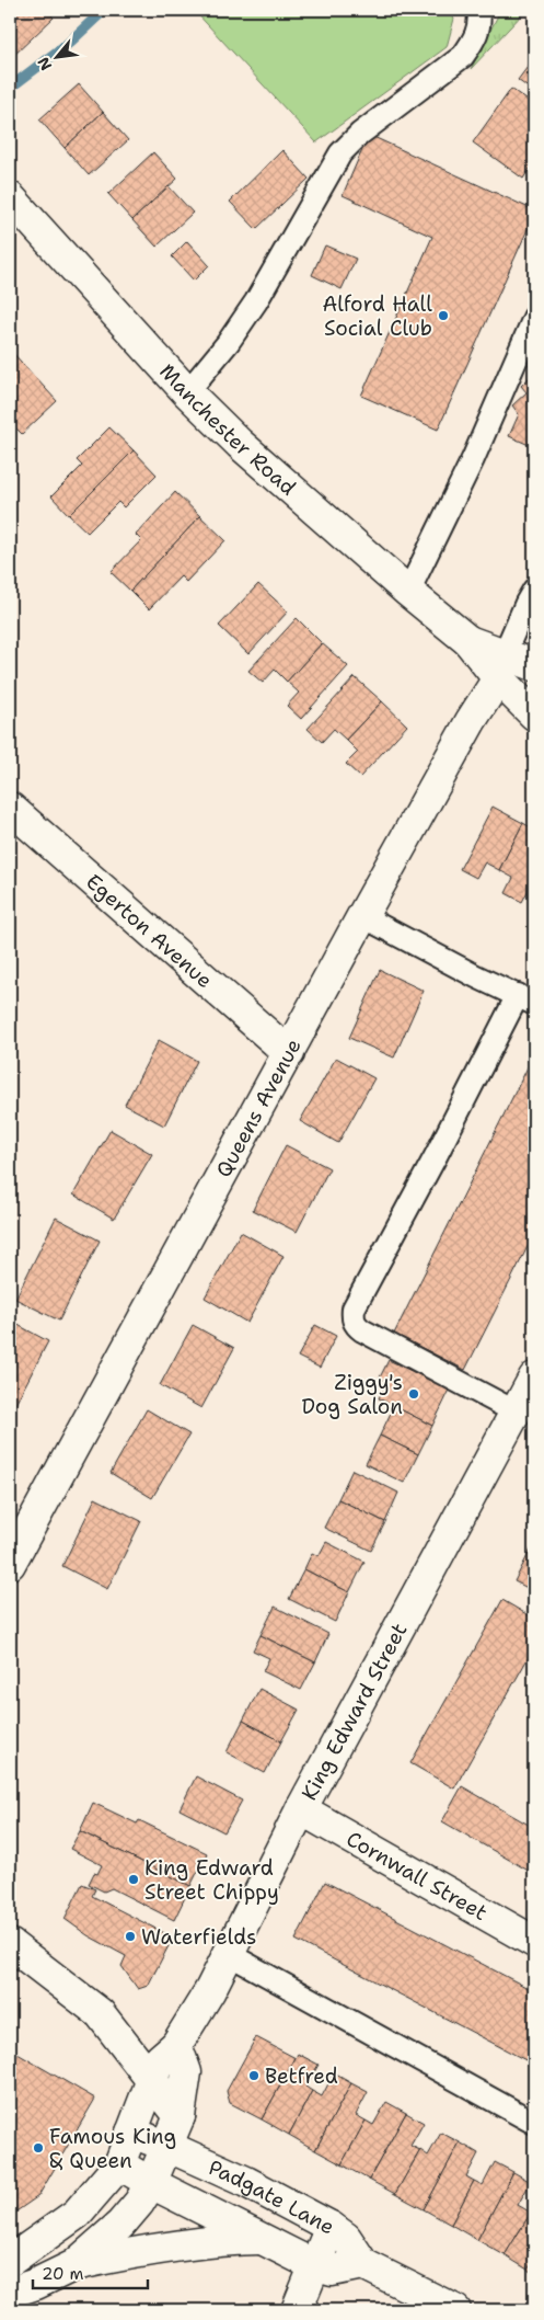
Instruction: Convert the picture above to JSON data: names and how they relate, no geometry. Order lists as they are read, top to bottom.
{
  "streets": {
    "street": [
      "Manchester Road",
      "Egerton Avenue",
      "Queens Avenue",
      "King Edward Street",
      "Cornwall Street",
      "Padgate Lane"
    ]
  },
  "crossings": [
    ["Manchester Road", "Queens Avenue"],
    ["Egerton Avenue", "Queens Avenue"],
    ["King Edward Street", "Cornwall Street"],
    ["King Edward Street", "Padgate Lane"]
  ],
  "places": [
    "Alford Hall Social Club",
    "Ziggy's Dog Salon",
    "King Edward Street Chippy",
    "Waterfields",
    "Betfred",
    "Famous King & Queen"
  ],
  "scale_bar": "20 m",
  "north": "bottom left"
}
